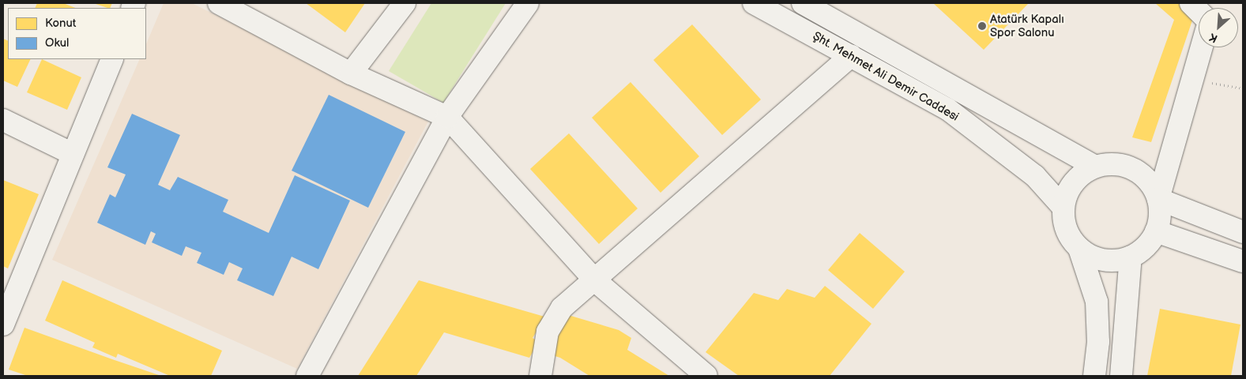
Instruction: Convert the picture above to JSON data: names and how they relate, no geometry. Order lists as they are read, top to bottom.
{
  "streets": {
    "street": ["Şht. Mehmet Ali Demir Caddesi"]
  },
  "places": ["Atatürk Kapalı Spor Salonu"],
  "legend": ["Konut", "Okul"],
  "north": "bottom left"
}
